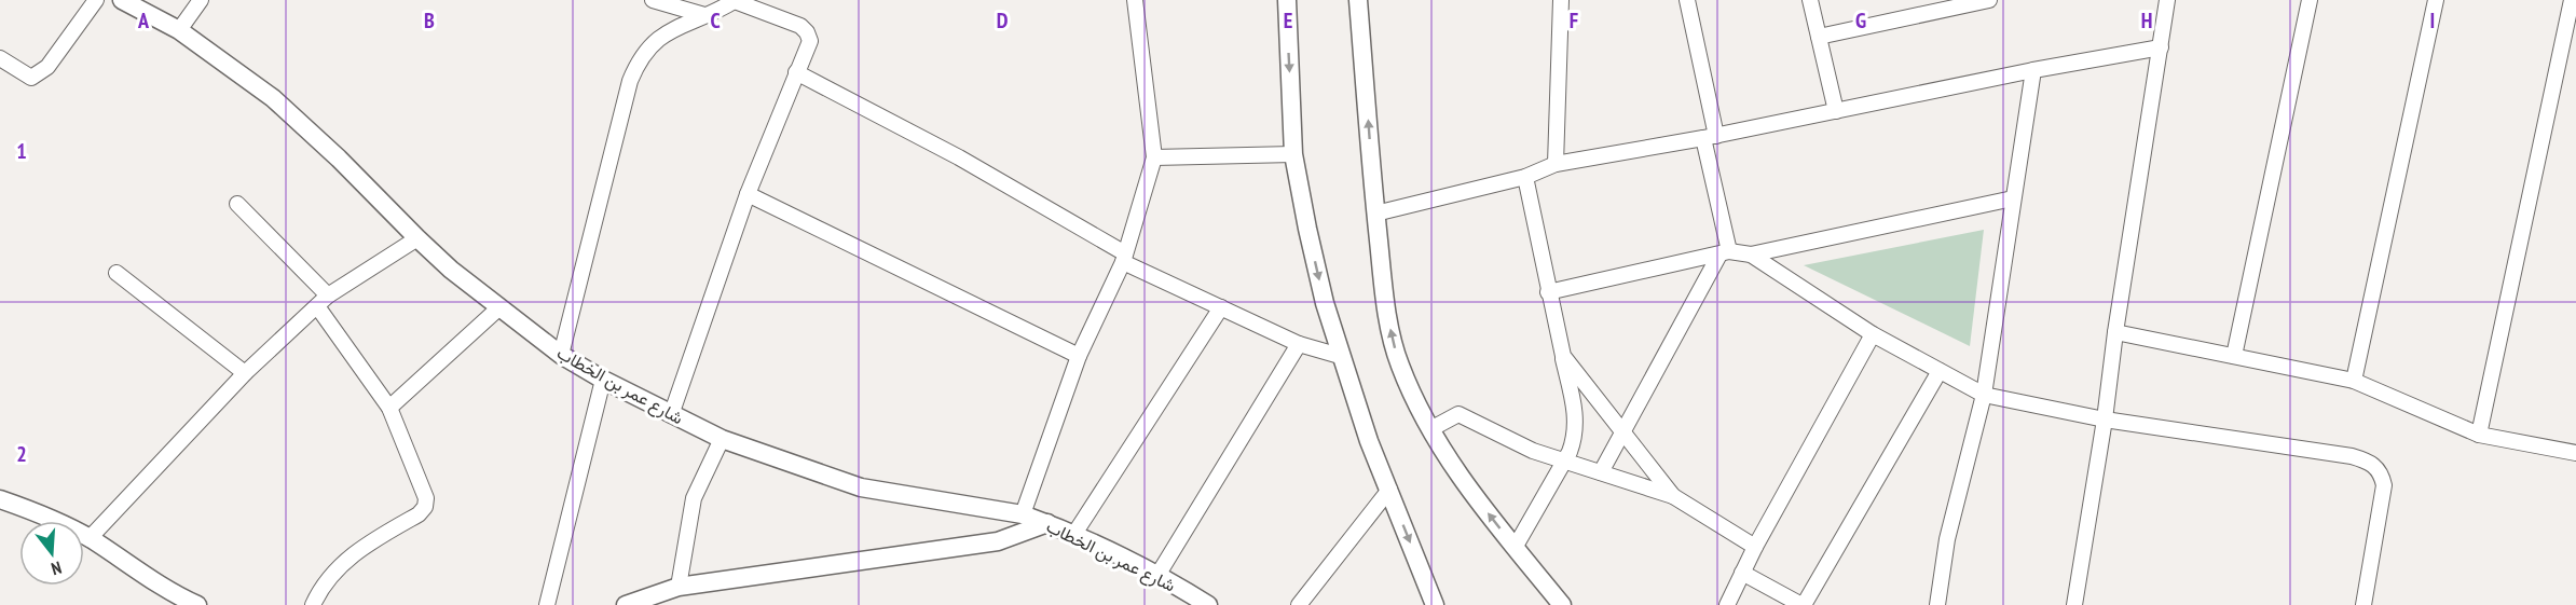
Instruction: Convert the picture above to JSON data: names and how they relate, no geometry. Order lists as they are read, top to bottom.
{
  "streets": {
    "street": ["شارع عمر بن الخطاب"]
  },
  "north": "bottom",
  "grid": {
    "columns": [
      "A",
      "B",
      "C",
      "D",
      "E",
      "F",
      "G",
      "H",
      "I"
    ],
    "rows": ["1", "2"]
  }
}
